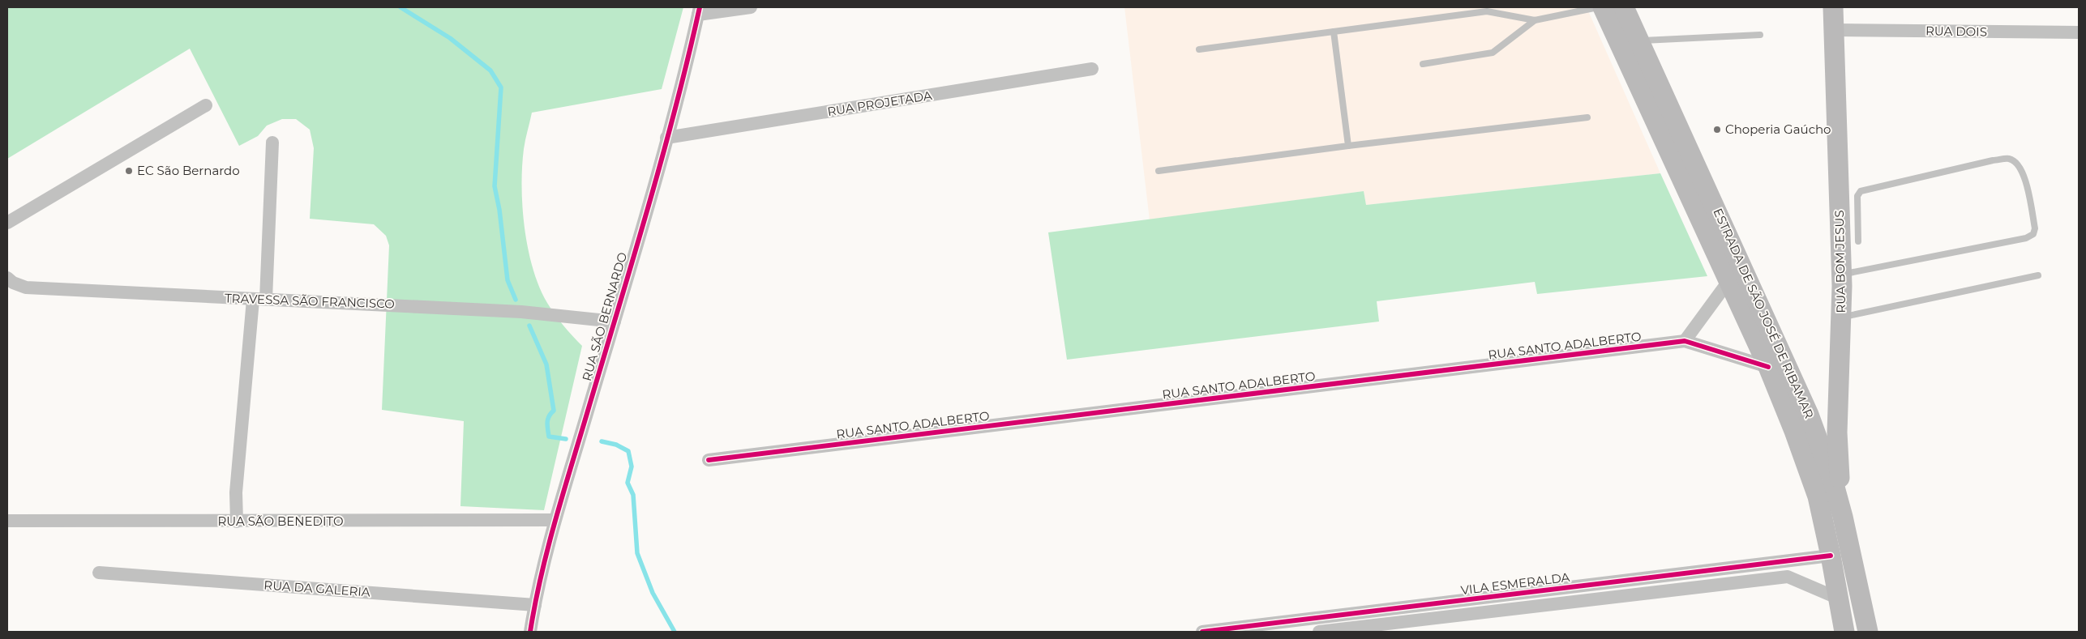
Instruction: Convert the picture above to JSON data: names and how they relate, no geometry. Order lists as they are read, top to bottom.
{
  "streets": {
    "main road": ["RUA BOM JESUS", "ESTRADA DE SÃO JOSÉ DE RIBAMAR"],
    "street": [
      "RUA DOIS",
      "RUA PROJETADA",
      "TRAVESSA SÃO FRANCISCO",
      "RUA SÃO BERNARDO",
      "RUA SANTO ADALBERTO",
      "RUA SÃO BENEDITO",
      "VILA ESMERALDA",
      "RUA DA GALERIA"
    ]
  },
  "crossings": [
    ["RUA DOIS", "RUA BOM JESUS"],
    ["RUA PROJETADA", "RUA SÃO BERNARDO"],
    ["RUA BOM JESUS", "ESTRADA DE SÃO JOSÉ DE RIBAMAR"],
    ["TRAVESSA SÃO FRANCISCO", "RUA SÃO BERNARDO"],
    ["ESTRADA DE SÃO JOSÉ DE RIBAMAR", "RUA SANTO ADALBERTO"],
    ["ESTRADA DE SÃO JOSÉ DE RIBAMAR", "VILA ESMERALDA"],
    ["RUA SÃO BERNARDO", "RUA SÃO BENEDITO"],
    ["RUA SÃO BERNARDO", "RUA DA GALERIA"]
  ],
  "places": ["Choperia Gaúcho", "EC São Bernardo"]
}
